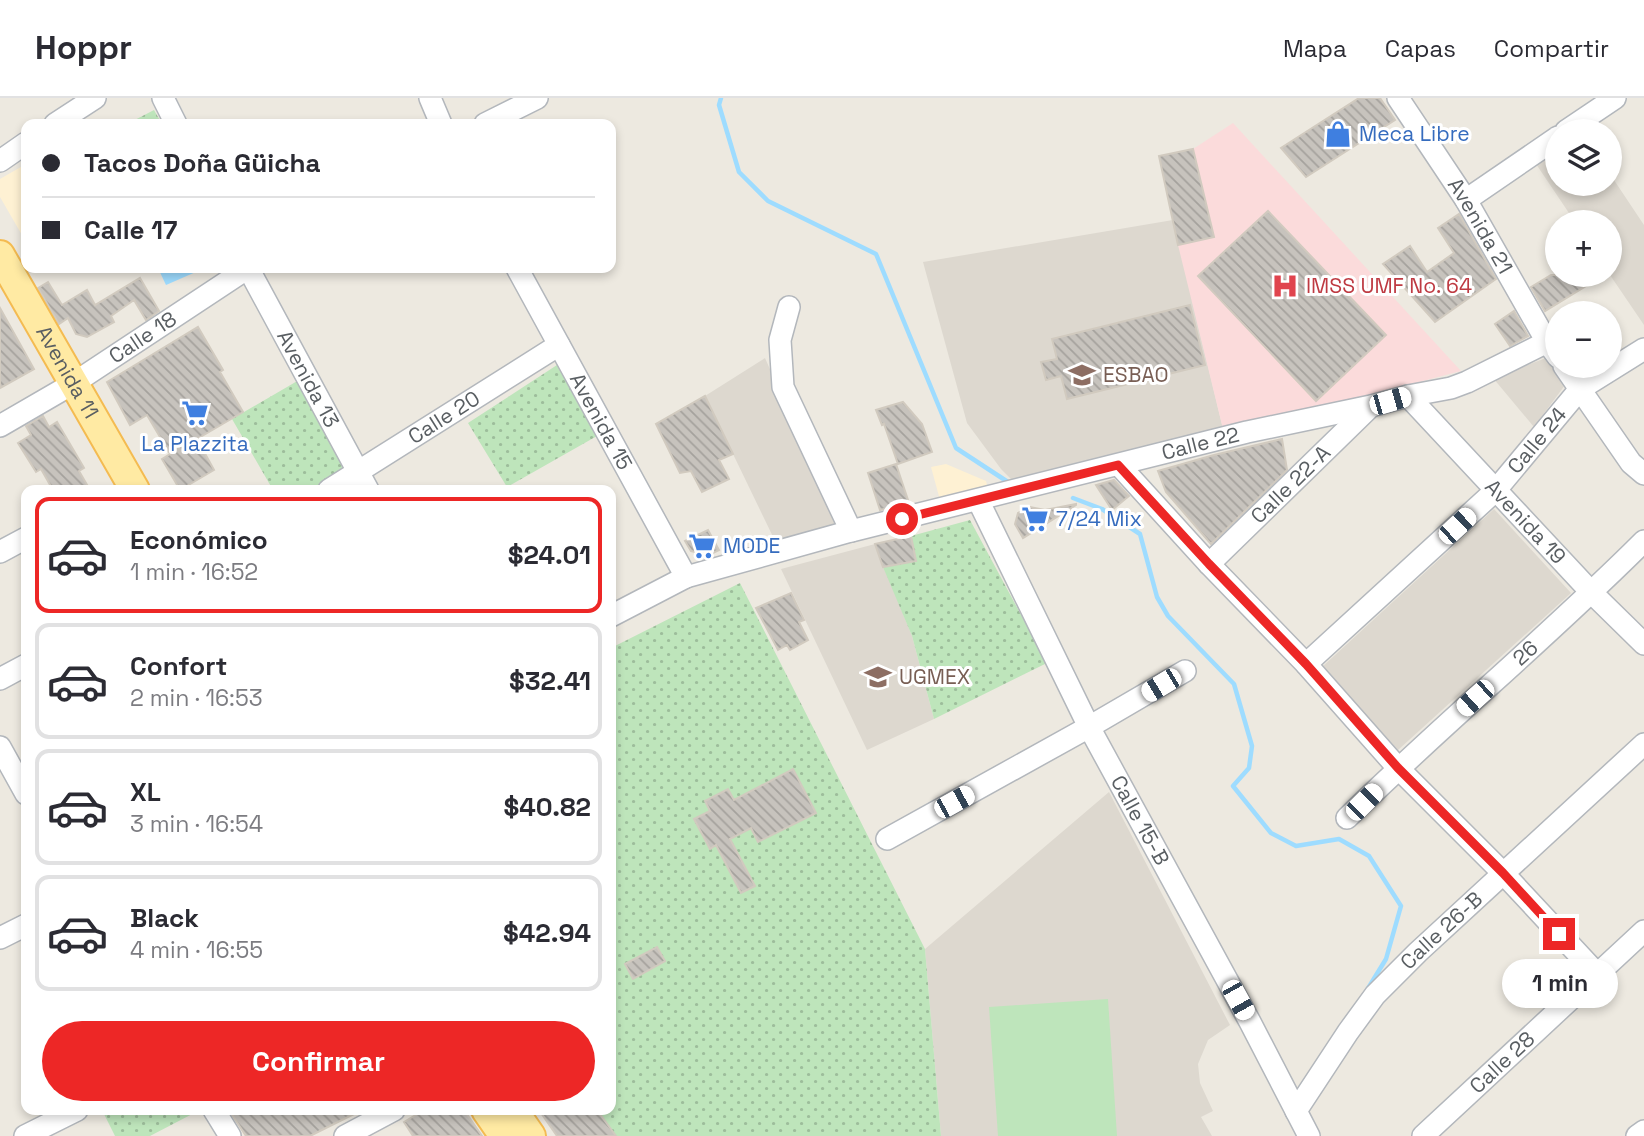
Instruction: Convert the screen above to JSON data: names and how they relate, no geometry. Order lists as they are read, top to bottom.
{
  "streets": {
    "main road": ["Avenida 11"],
    "street": [
      "Avenida 21",
      "Calle 18",
      "Avenida 13",
      "Calle 20",
      "Avenida 15",
      "Calle 24",
      "Calle 22",
      "Calle 22-A",
      "Avenida 19",
      "26",
      "Calle 15-B",
      "Calle 26-B",
      "Calle 28"
    ]
  },
  "crossings": [
    ["Calle 18", "Avenida 11"],
    ["Avenida 13", "Calle 20"],
    ["Calle 20", "Avenida 15"],
    ["Avenida 15", "Calle 22"],
    ["Calle 24", "Avenida 19"],
    ["Calle 22", "Calle 22-A"],
    ["Calle 22", "Avenida 19"],
    ["Calle 22", "Calle 15-B"],
    ["Avenida 19", "26"],
    ["Calle 15-B", "Calle 26-B"]
  ],
  "places": {
    "shop": ["Meca Libre"],
    "hospital": ["IMSS UMF No. 64"],
    "school or university": ["ESBAO", "UGMEX"],
    "supermarket": ["La Plazzita", "7/24 Mix", "MODE"]
  },
  "page": {
    "header": "Hoppr",
    "nav": ["Mapa", "Capas", "Compartir"],
    "map_buttons": ["+", "−"],
    "banner": ["Tacos Doña Güicha", "Calle 17"],
    "list": [
      {
        "name": "Económico",
        "note": "1 min · 16:52",
        "value": "$24.01"
      },
      {
        "name": "Confort",
        "note": "2 min · 16:53",
        "value": "$32.41"
      },
      {
        "name": "XL",
        "note": "3 min · 16:54",
        "value": "$40.82"
      },
      {
        "name": "Black",
        "note": "4 min · 16:55",
        "value": "$42.94"
      }
    ],
    "bubble": "1 min",
    "buttons": "Confirmar"
  }
}
